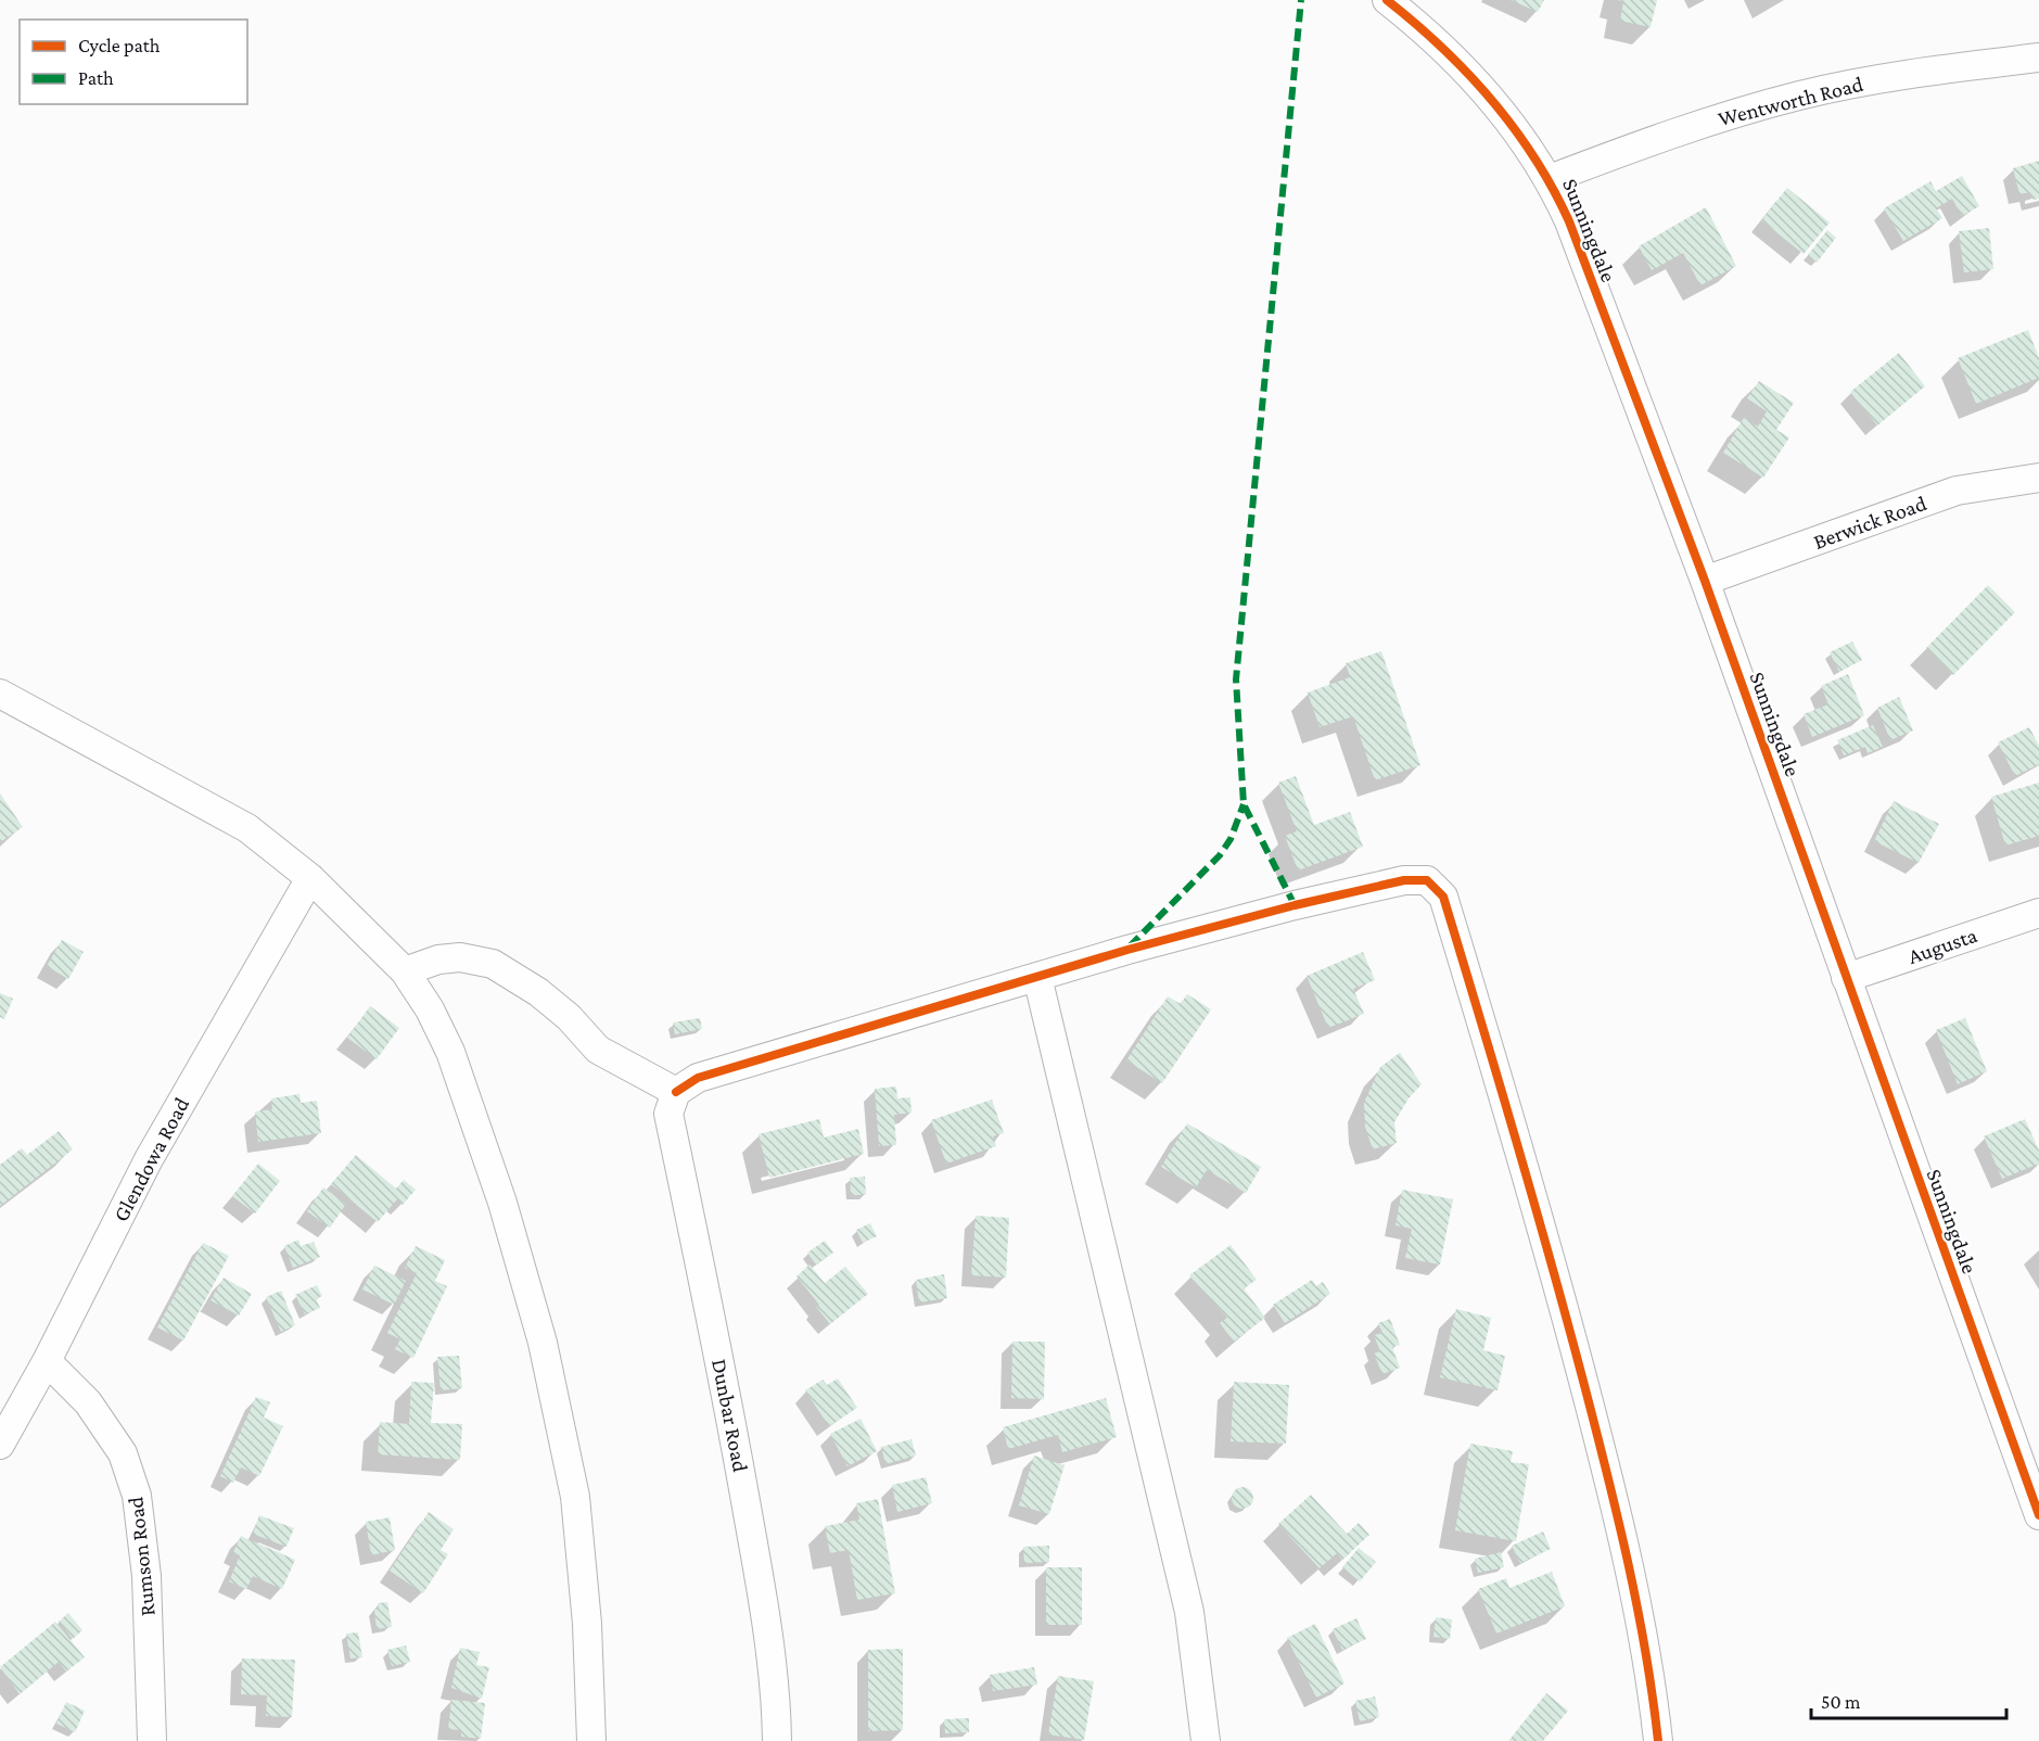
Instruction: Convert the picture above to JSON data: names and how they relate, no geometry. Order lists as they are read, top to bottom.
{
  "streets": {
    "street": [
      "Wentworth Road",
      "Sunningdale",
      "Berwick Road",
      "Augusta",
      "Glendowa Road",
      "Dunbar Road",
      "Rumson Road"
    ]
  },
  "crossings": [
    ["Wentworth Road", "Sunningdale"],
    ["Sunningdale", "Berwick Road"],
    ["Sunningdale", "Augusta"],
    ["Glendowa Road", "Rumson Road"]
  ],
  "legend": ["Cycle path", "Path"],
  "scale_bar": "50 m"
}
